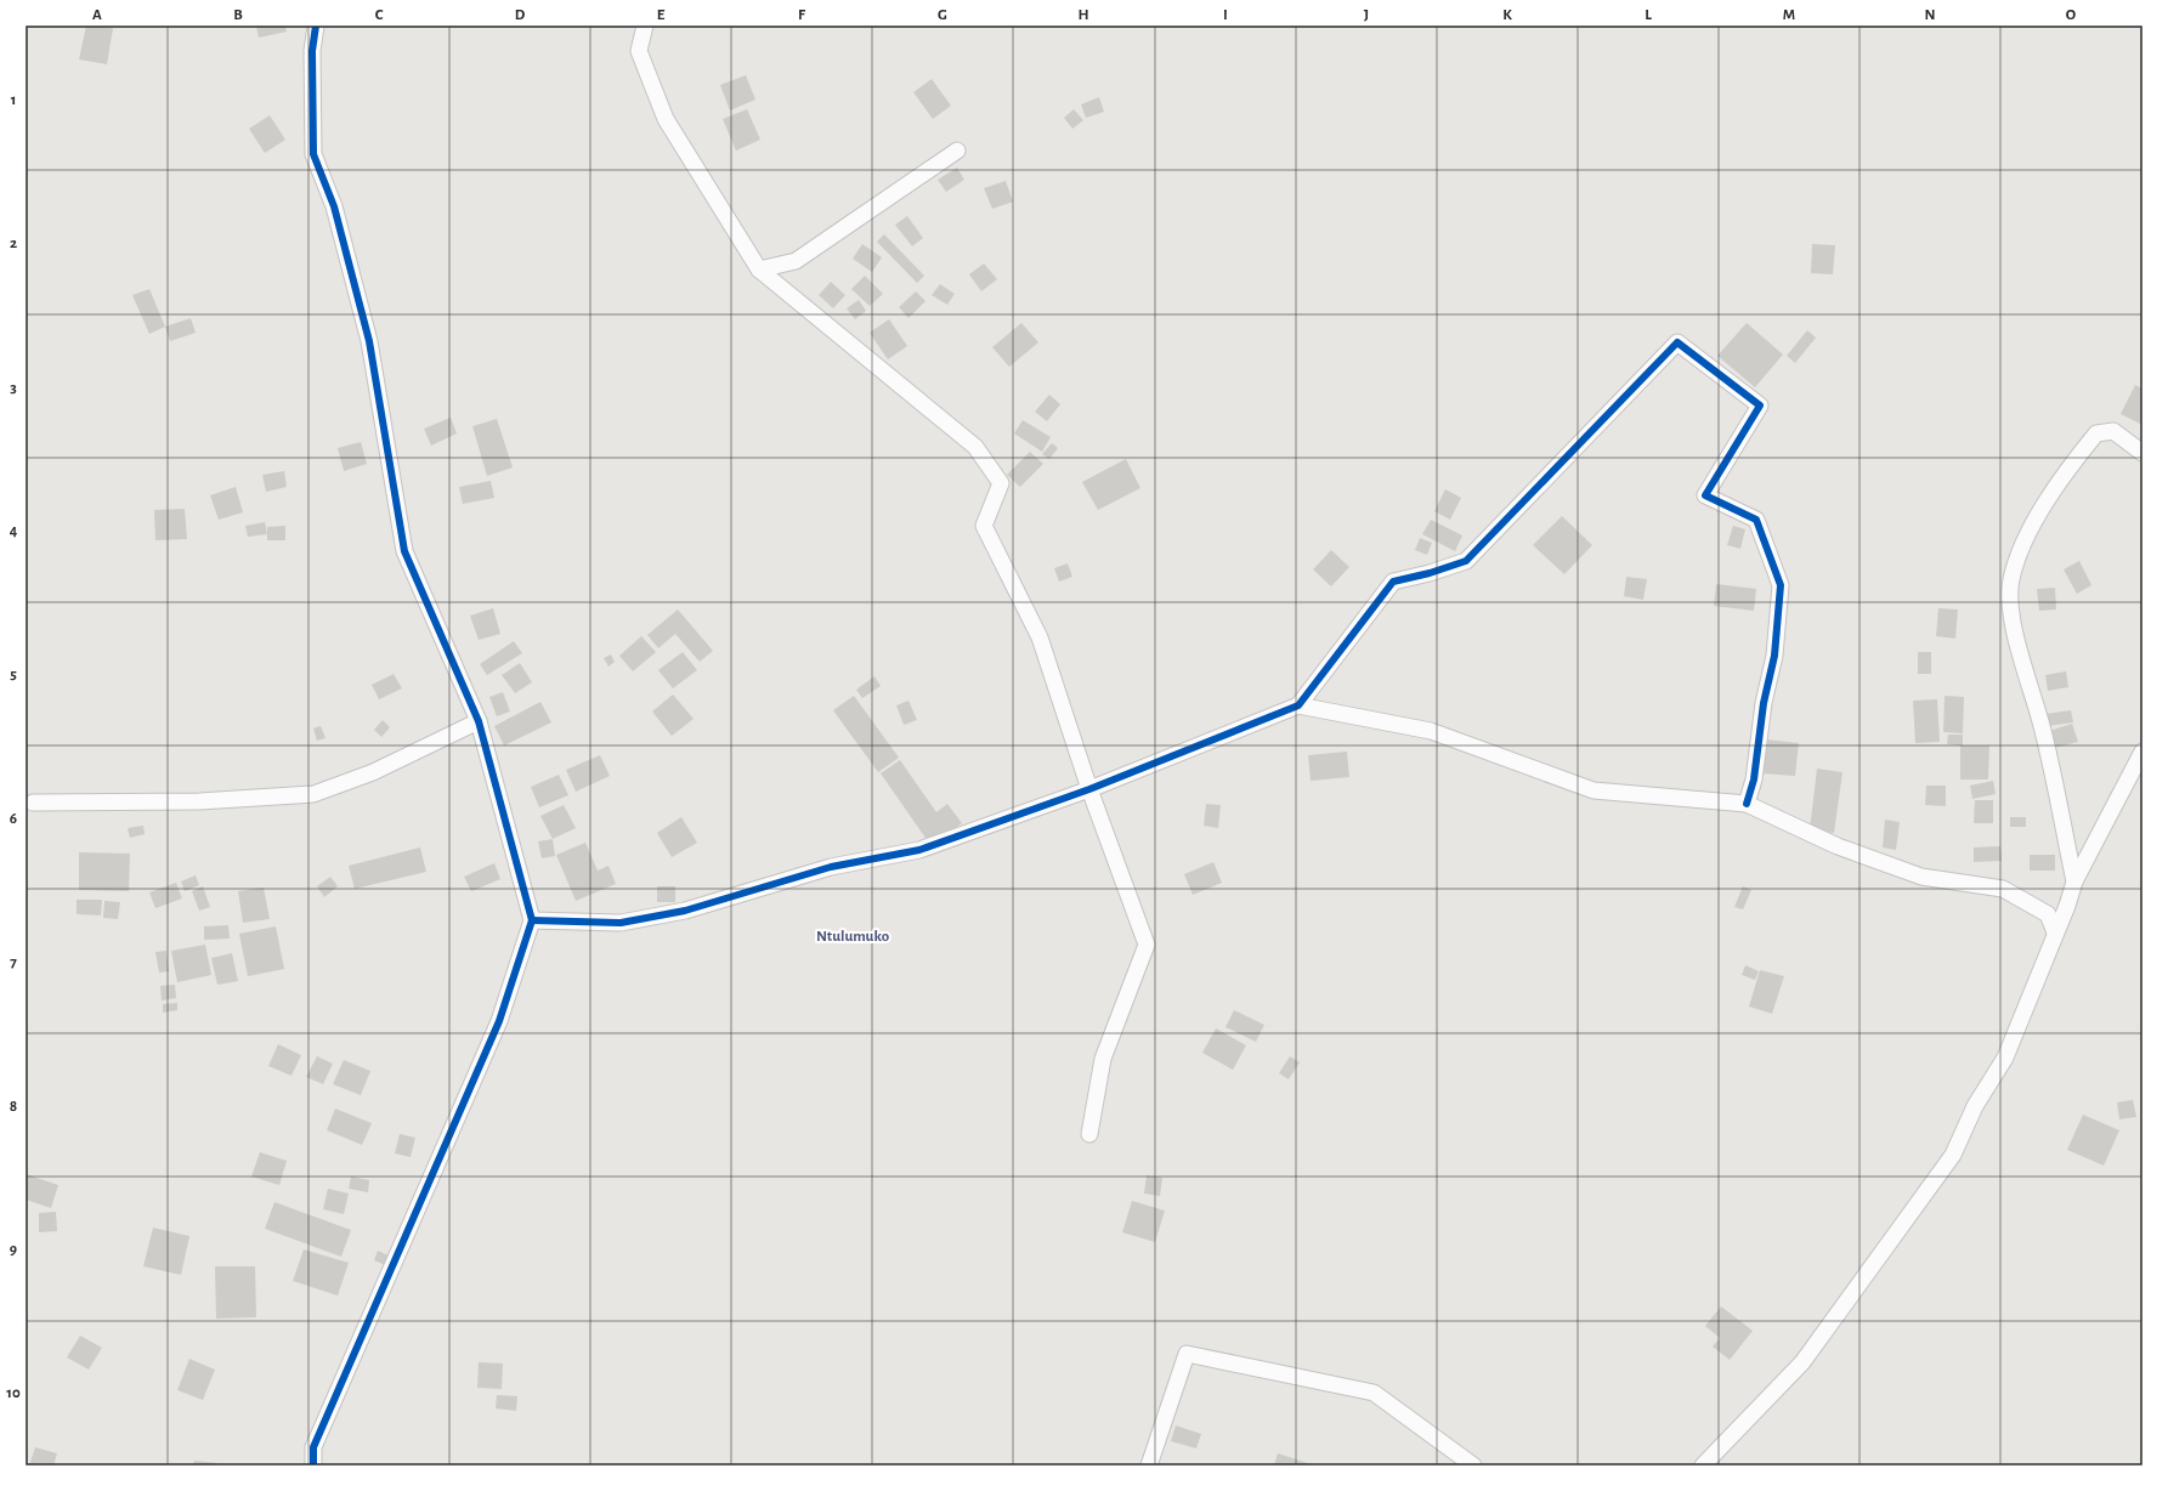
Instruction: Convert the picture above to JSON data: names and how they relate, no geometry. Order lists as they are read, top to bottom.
{
  "districts": ["Ntulumuko"],
  "grid": {
    "columns": [
      "A",
      "B",
      "C",
      "D",
      "E",
      "F",
      "G",
      "H",
      "I",
      "J",
      "K",
      "L",
      "M",
      "N",
      "O"
    ],
    "rows": [
      "1",
      "2",
      "3",
      "4",
      "5",
      "6",
      "7",
      "8",
      "9",
      "10"
    ]
  }
}
